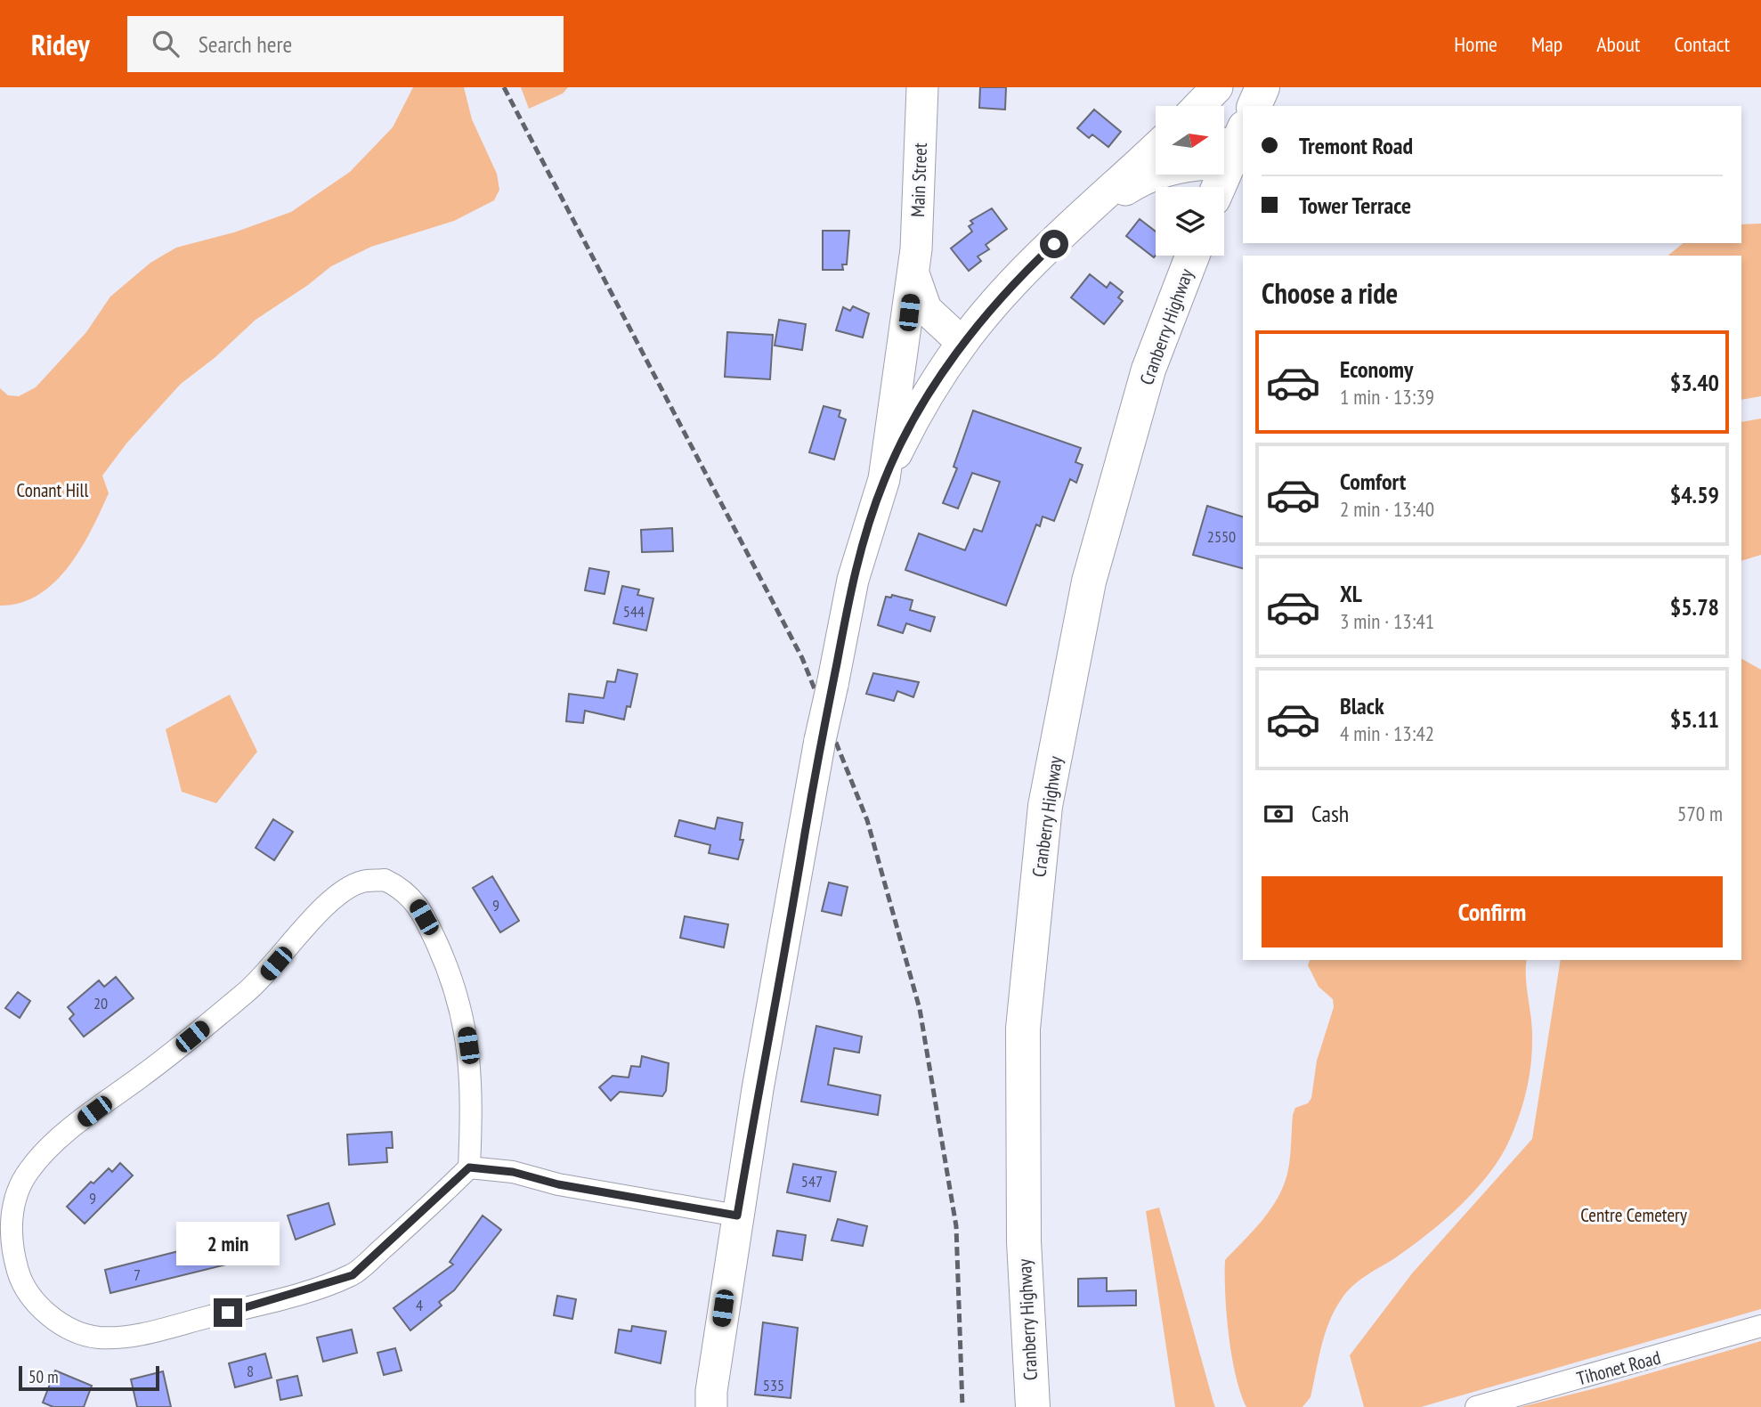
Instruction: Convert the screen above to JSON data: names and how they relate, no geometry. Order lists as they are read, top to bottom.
{
  "streets": {
    "main road": ["Main Street", "Cranberry Highway"],
    "street": ["Tihonet Road"]
  },
  "parks": ["Conant Hill", "Centre Cemetery"],
  "house_numbers": [
    "2550",
    "544",
    "9",
    "20",
    "547",
    "9",
    "7",
    "4",
    "8",
    "535"
  ],
  "scale_bar": "50 m",
  "north": "right",
  "page": {
    "header": "Ridey",
    "search": "Search here",
    "nav": [
      "Home",
      "Map",
      "About",
      "Contact"
    ],
    "banner": ["Tremont Road", "Tower Terrace"],
    "heading": "Choose a ride",
    "list": [
      {
        "name": "Economy",
        "note": "1 min · 13:39",
        "value": "$3.40"
      },
      {
        "name": "Comfort",
        "note": "2 min · 13:40",
        "value": "$4.59"
      },
      {
        "name": "XL",
        "note": "3 min · 13:41",
        "value": "$5.78"
      },
      {
        "name": "Black",
        "note": "4 min · 13:42",
        "value": "$5.11"
      }
    ],
    "pay": ["Cash", "570 m"],
    "buttons": "Confirm",
    "bubble": "2 min",
    "scale": "50 m"
  }
}
